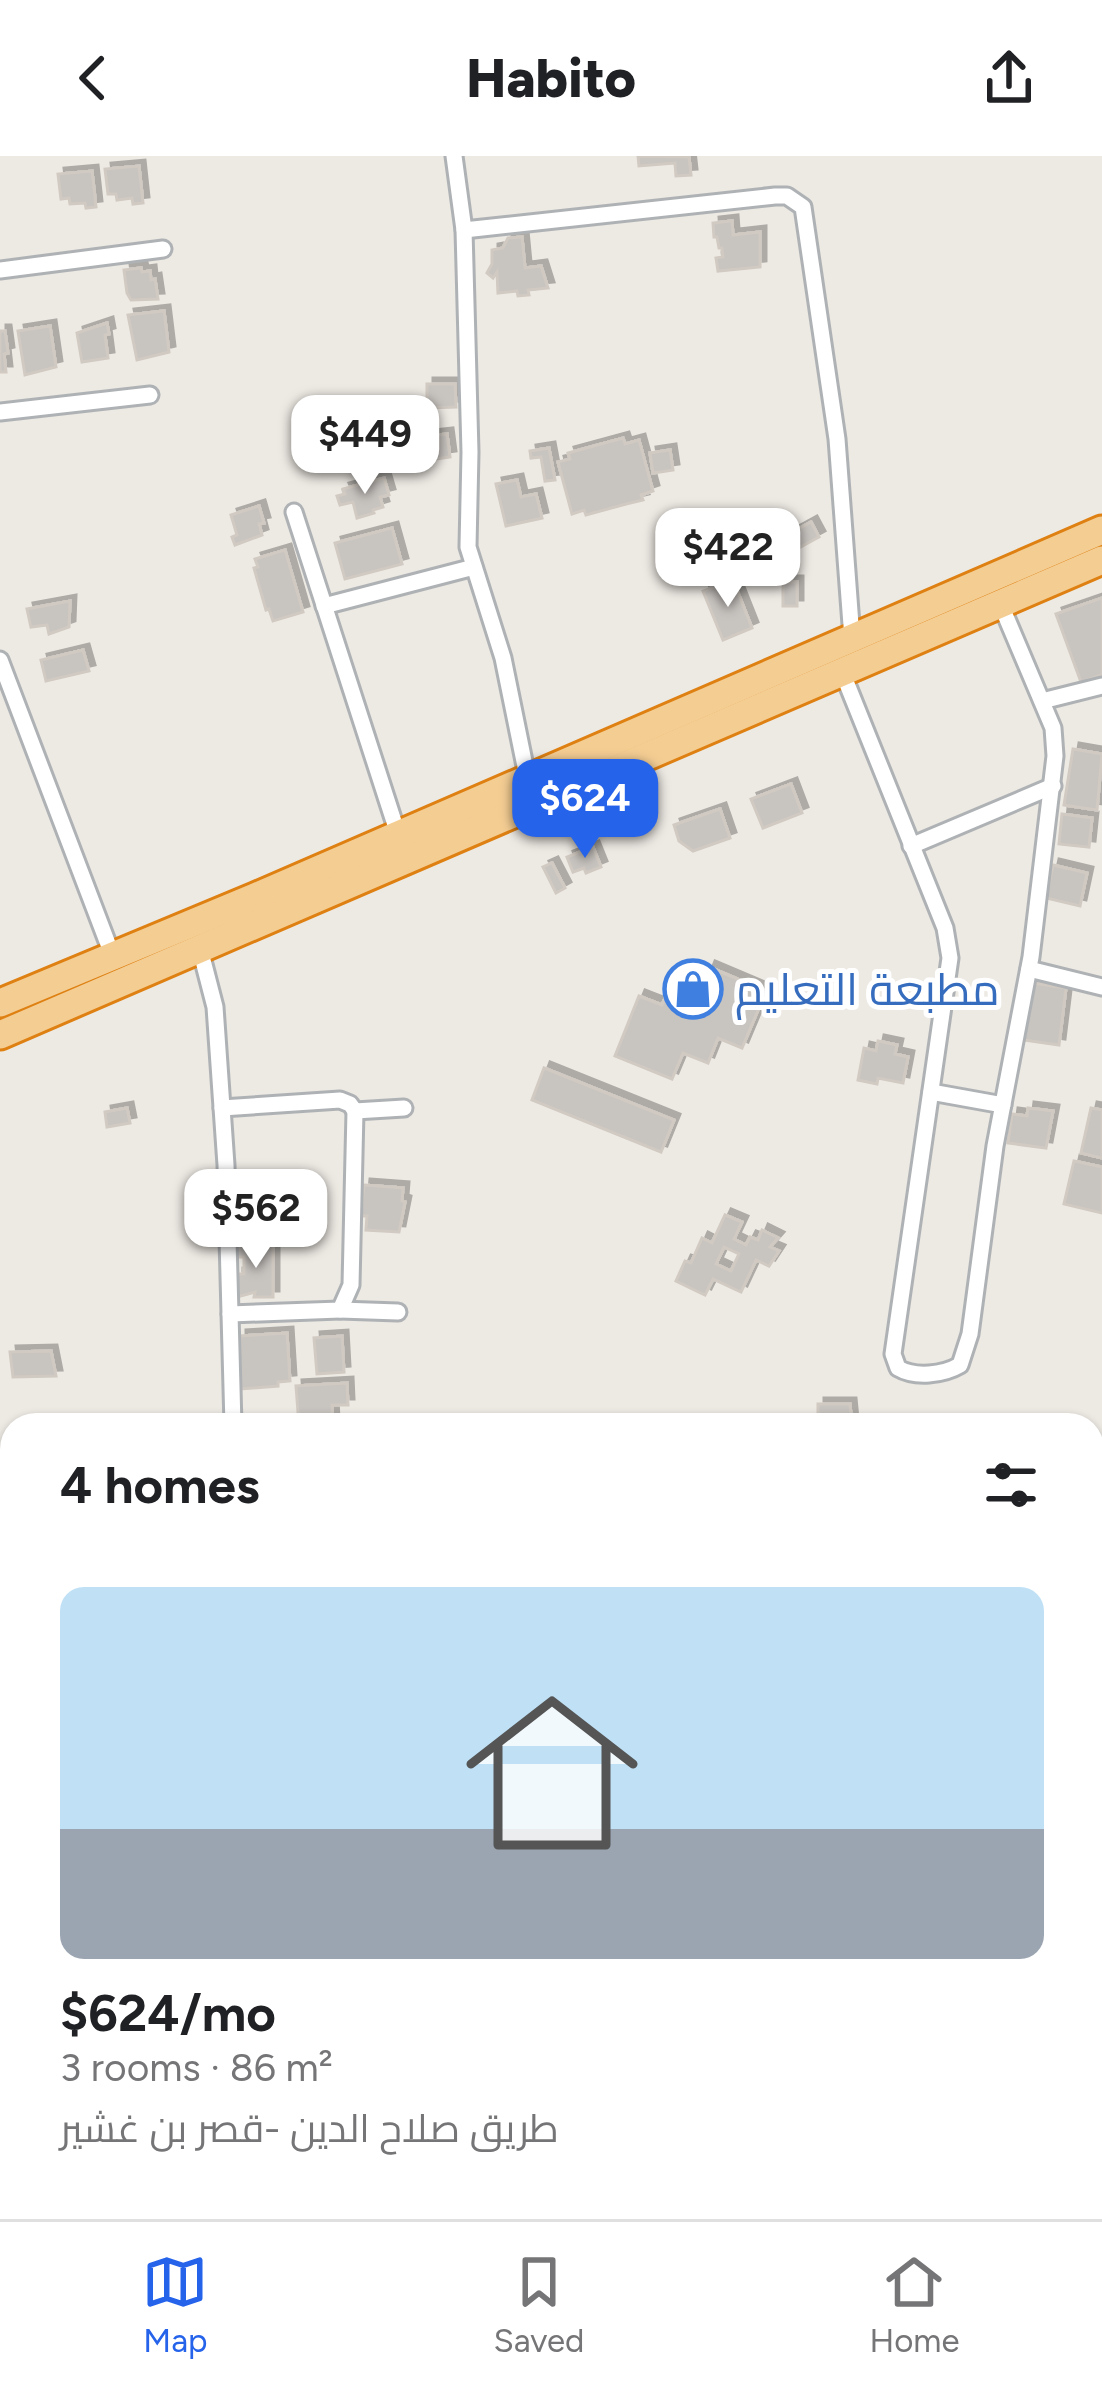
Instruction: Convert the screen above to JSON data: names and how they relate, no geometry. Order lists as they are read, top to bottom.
{
  "places": {
    "shop": ["مطبعة التعليم"]
  },
  "page": {
    "header": "Habito",
    "price": [
      "$449",
      "$422",
      "$624",
      "$562"
    ],
    "heading": "4 homes",
    "list": [
      {
        "name": "$624/mo",
        "note": "3 rooms · 86 m² · طريق صلاح الدين -قصر بن غشير"
      }
    ],
    "tabs": ["Map", "Saved", "Home"]
  }
}
